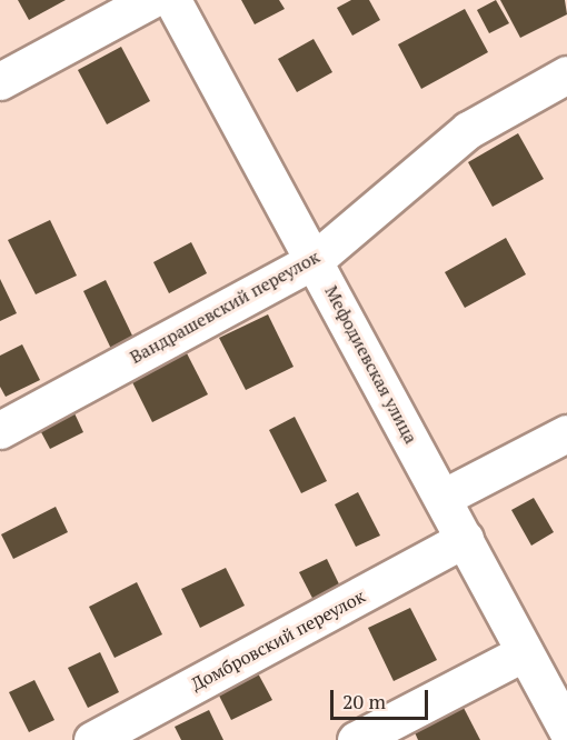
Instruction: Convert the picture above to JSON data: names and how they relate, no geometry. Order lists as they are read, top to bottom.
{
  "streets": {
    "street": ["Вандрашевский переулок", "Мефодиевская улица", "Домбровский переулок"]
  },
  "crossings": [
    ["Вандрашевский переулок", "Мефодиевская улица"],
    ["Мефодиевская улица", "Домбровский переулок"]
  ],
  "scale_bar": "20 m"
}
